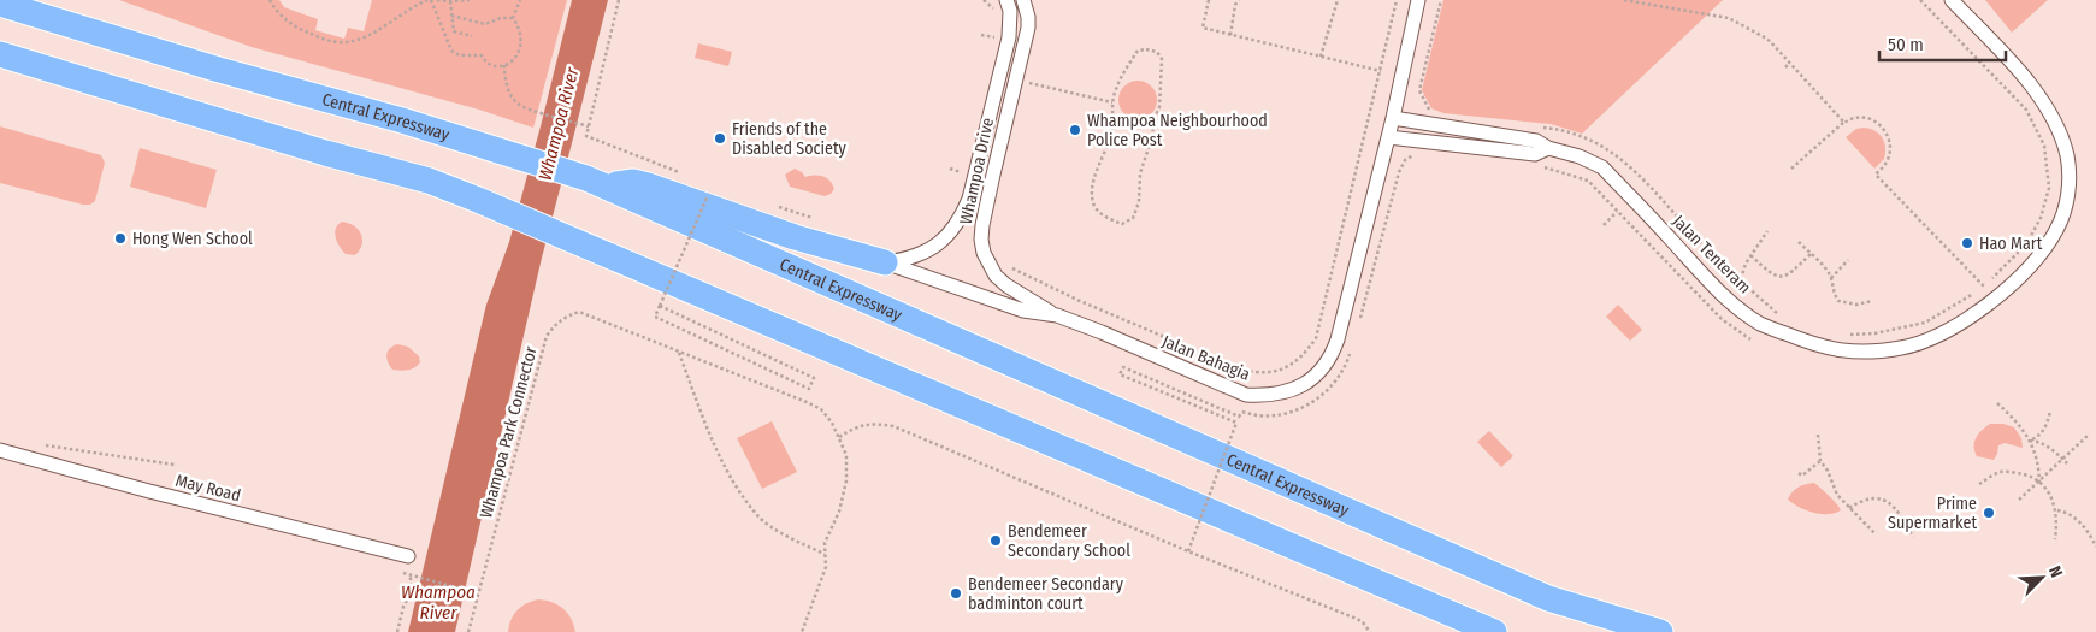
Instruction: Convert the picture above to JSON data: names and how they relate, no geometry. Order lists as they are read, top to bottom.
{
  "streets": {
    "highway": ["Central Expressway"],
    "street": [
      "Whampoa Drive",
      "Jalan Tenteram",
      "Jalan Bahagia",
      "May Road"
    ],
    "path": ["Whampoa Park Connector"]
  },
  "crossings": [
    ["Whampoa Drive", "Jalan Bahagia"],
    ["Jalan Tenteram", "Jalan Bahagia"]
  ],
  "water": ["Whampoa River"],
  "places": [
    "Whampoa Neighbourhood Police Post",
    "Friends of the Disabled Society",
    "Hong Wen School",
    "Hao Mart",
    "Prime Supermarket",
    "Bendemeer Secondary School",
    "Bendemeer Secondary badminton court"
  ],
  "scale_bar": "50 m",
  "north": "top right"
}
